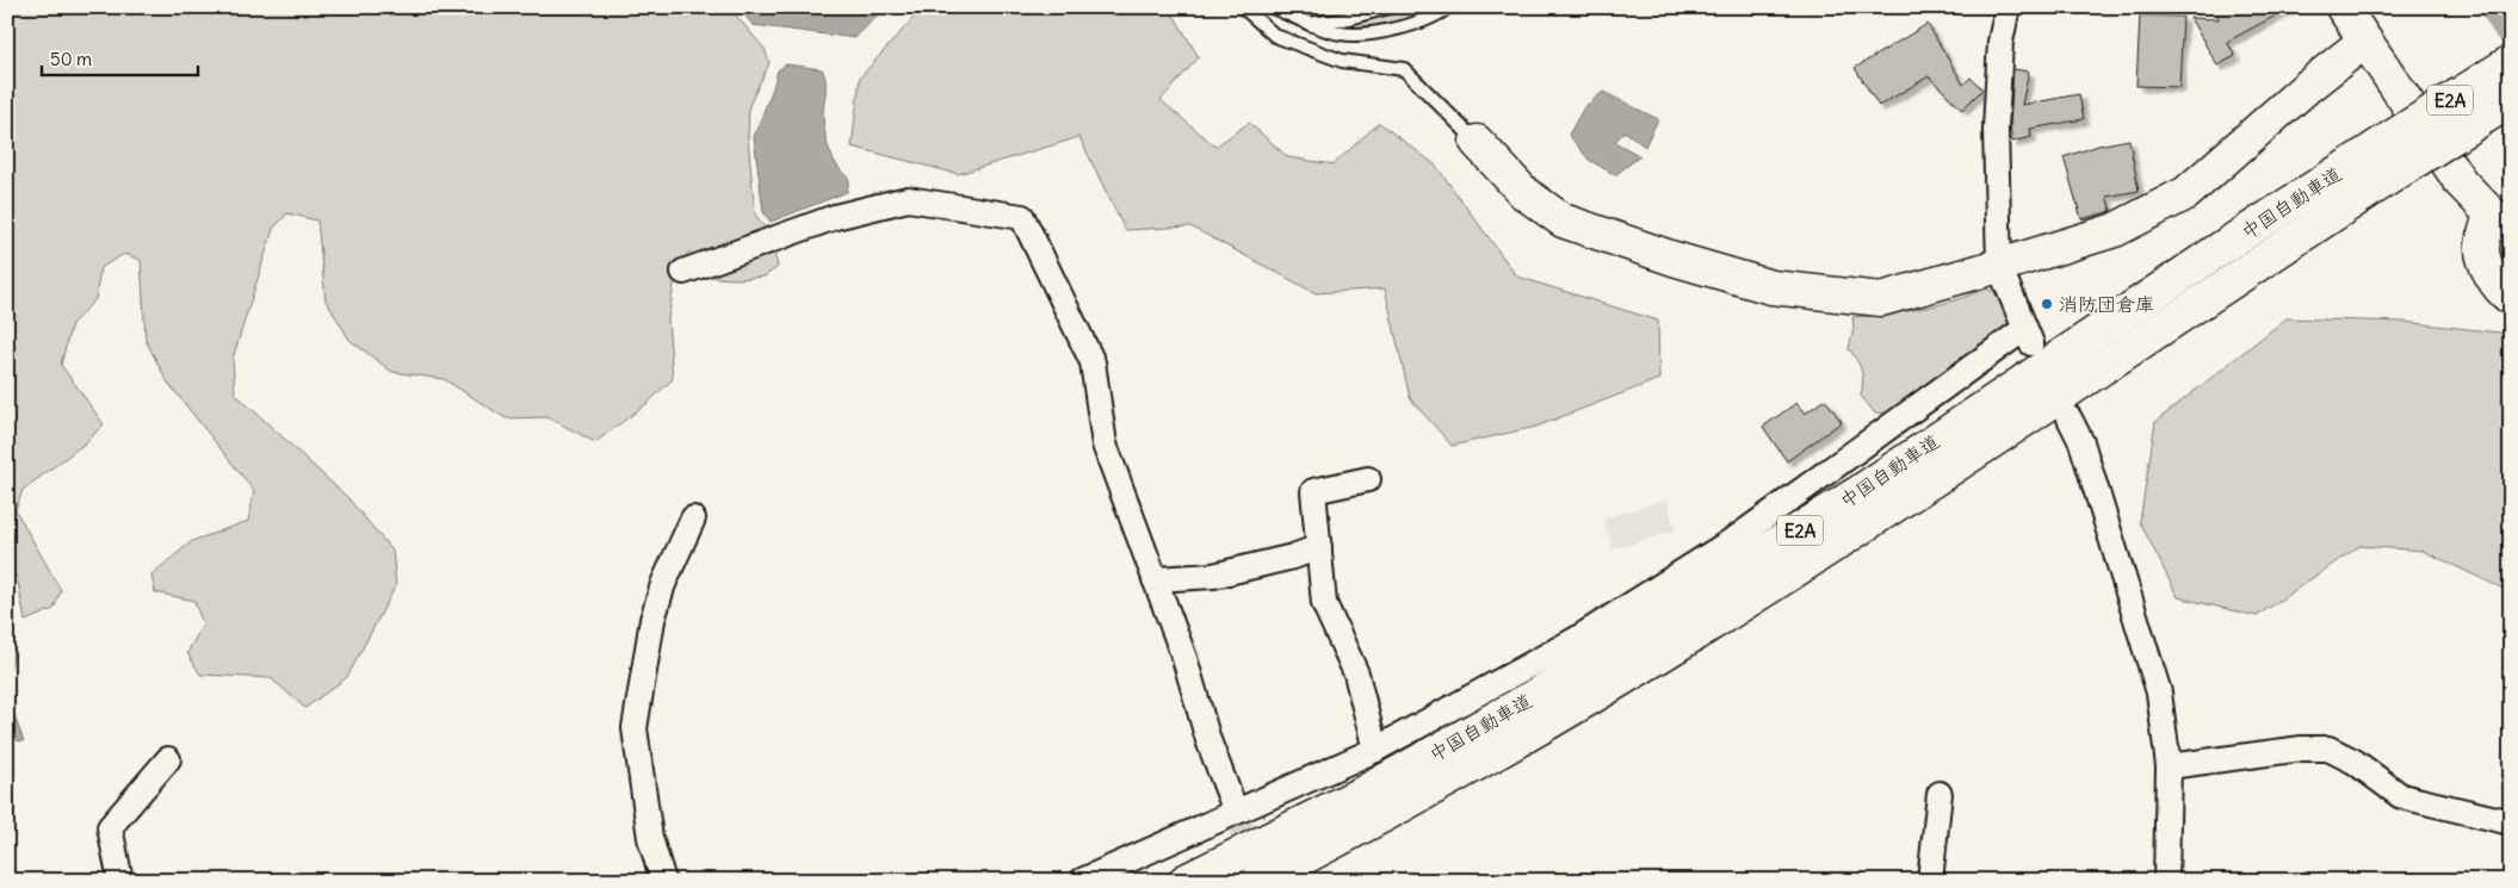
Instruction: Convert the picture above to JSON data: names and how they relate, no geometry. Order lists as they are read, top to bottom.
{
  "streets": {
    "main road": ["E2A", "中国自動車道"]
  },
  "places": ["消防団倉庫"],
  "scale_bar": "50 m"
}
